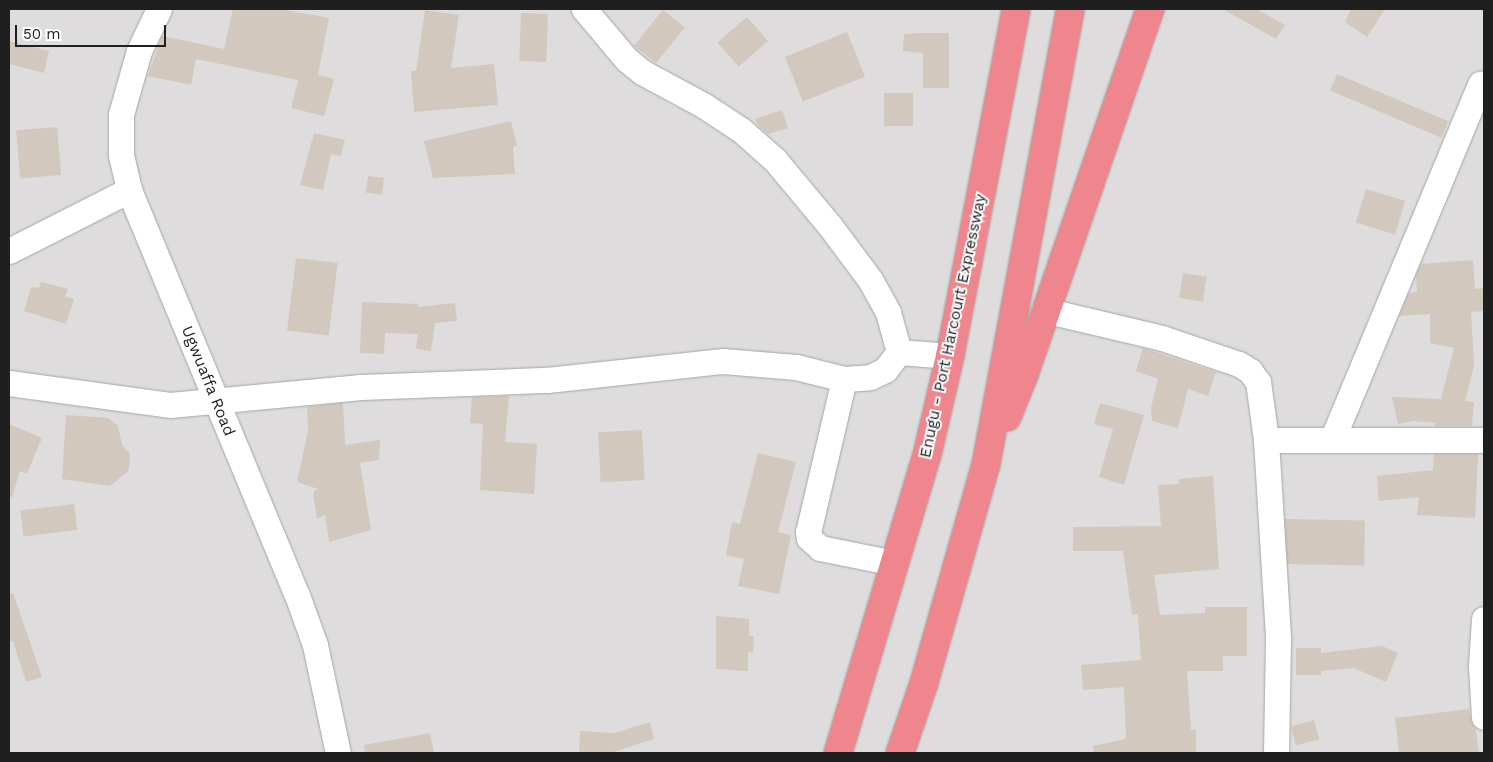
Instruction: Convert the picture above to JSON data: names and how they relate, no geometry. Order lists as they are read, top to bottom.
{
  "streets": {
    "highway": ["Enugu - Port Harcourt Expressway"],
    "street": ["Ugwuaffa Road"]
  },
  "scale_bar": "50 m"
}
